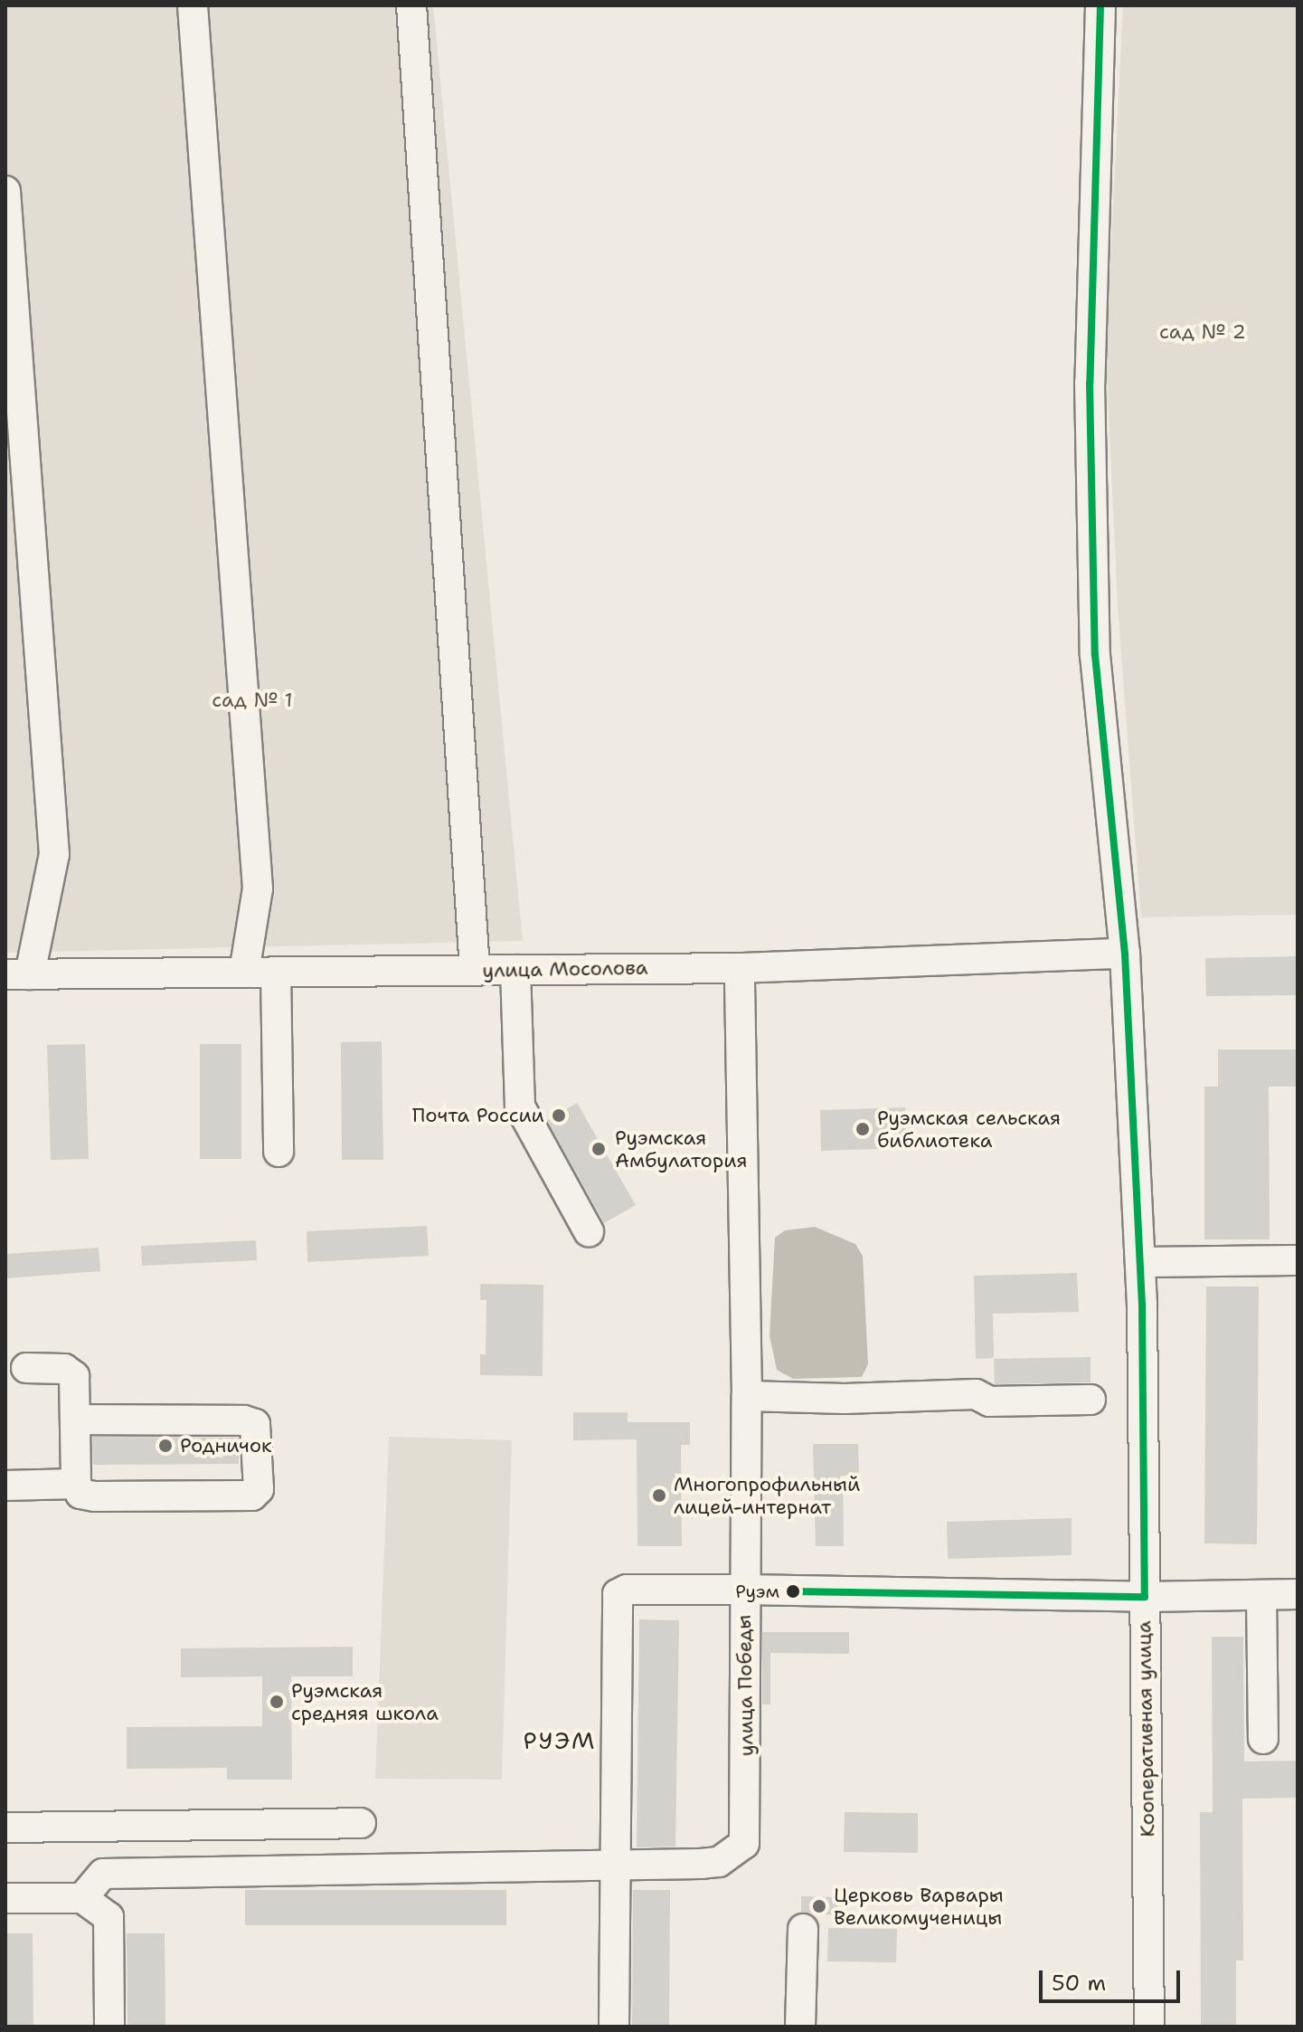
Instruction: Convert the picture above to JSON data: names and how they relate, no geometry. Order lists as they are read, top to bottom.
{
  "streets": {
    "street": ["улица Мосолова", "улица Победы", "Кооперативная улица"]
  },
  "crossings": [
    ["улица Мосолова", "улица Победы"],
    ["улица Мосолова", "Кооперативная улица"]
  ],
  "districts": ["РУЭМ"],
  "parks": ["сад № 2", "сад № 1"],
  "places": [
    "Почта России",
    "Руэмская сельская библиотека",
    "Руэмская Амбулатория",
    "Родничок",
    "Многопрофильный лицей-интернат",
    "Руэм",
    "Руэмская средняя школа",
    "Церковь Варвары Великомученицы"
  ],
  "scale_bar": "50 m"
}
